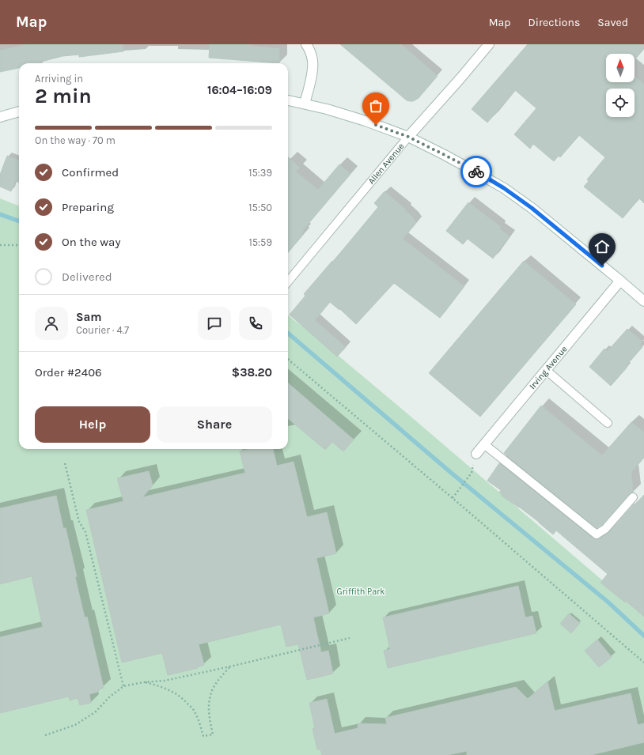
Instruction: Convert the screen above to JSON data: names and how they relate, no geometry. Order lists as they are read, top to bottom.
{
  "streets": {
    "main road": ["Allen Avenue", "Irving Avenue"]
  },
  "parks": ["Griffith Park"],
  "north": "top",
  "page": {
    "header": "Map",
    "nav": ["Map", "Directions", "Saved"],
    "heading": ["2 min", "Arriving in", "16:04–16:09"],
    "panel": [
      "Sam",
      "Courier · 4.7",
      "Order #2406",
      "$38.20"
    ],
    "bar": "On the way · 70 m",
    "list": [
      ["Confirmed", "15:39"],
      ["Preparing", "15:50"],
      ["On the way", "15:59"],
      "Delivered"
    ],
    "buttons": ["Help", "Share"]
  }
}
